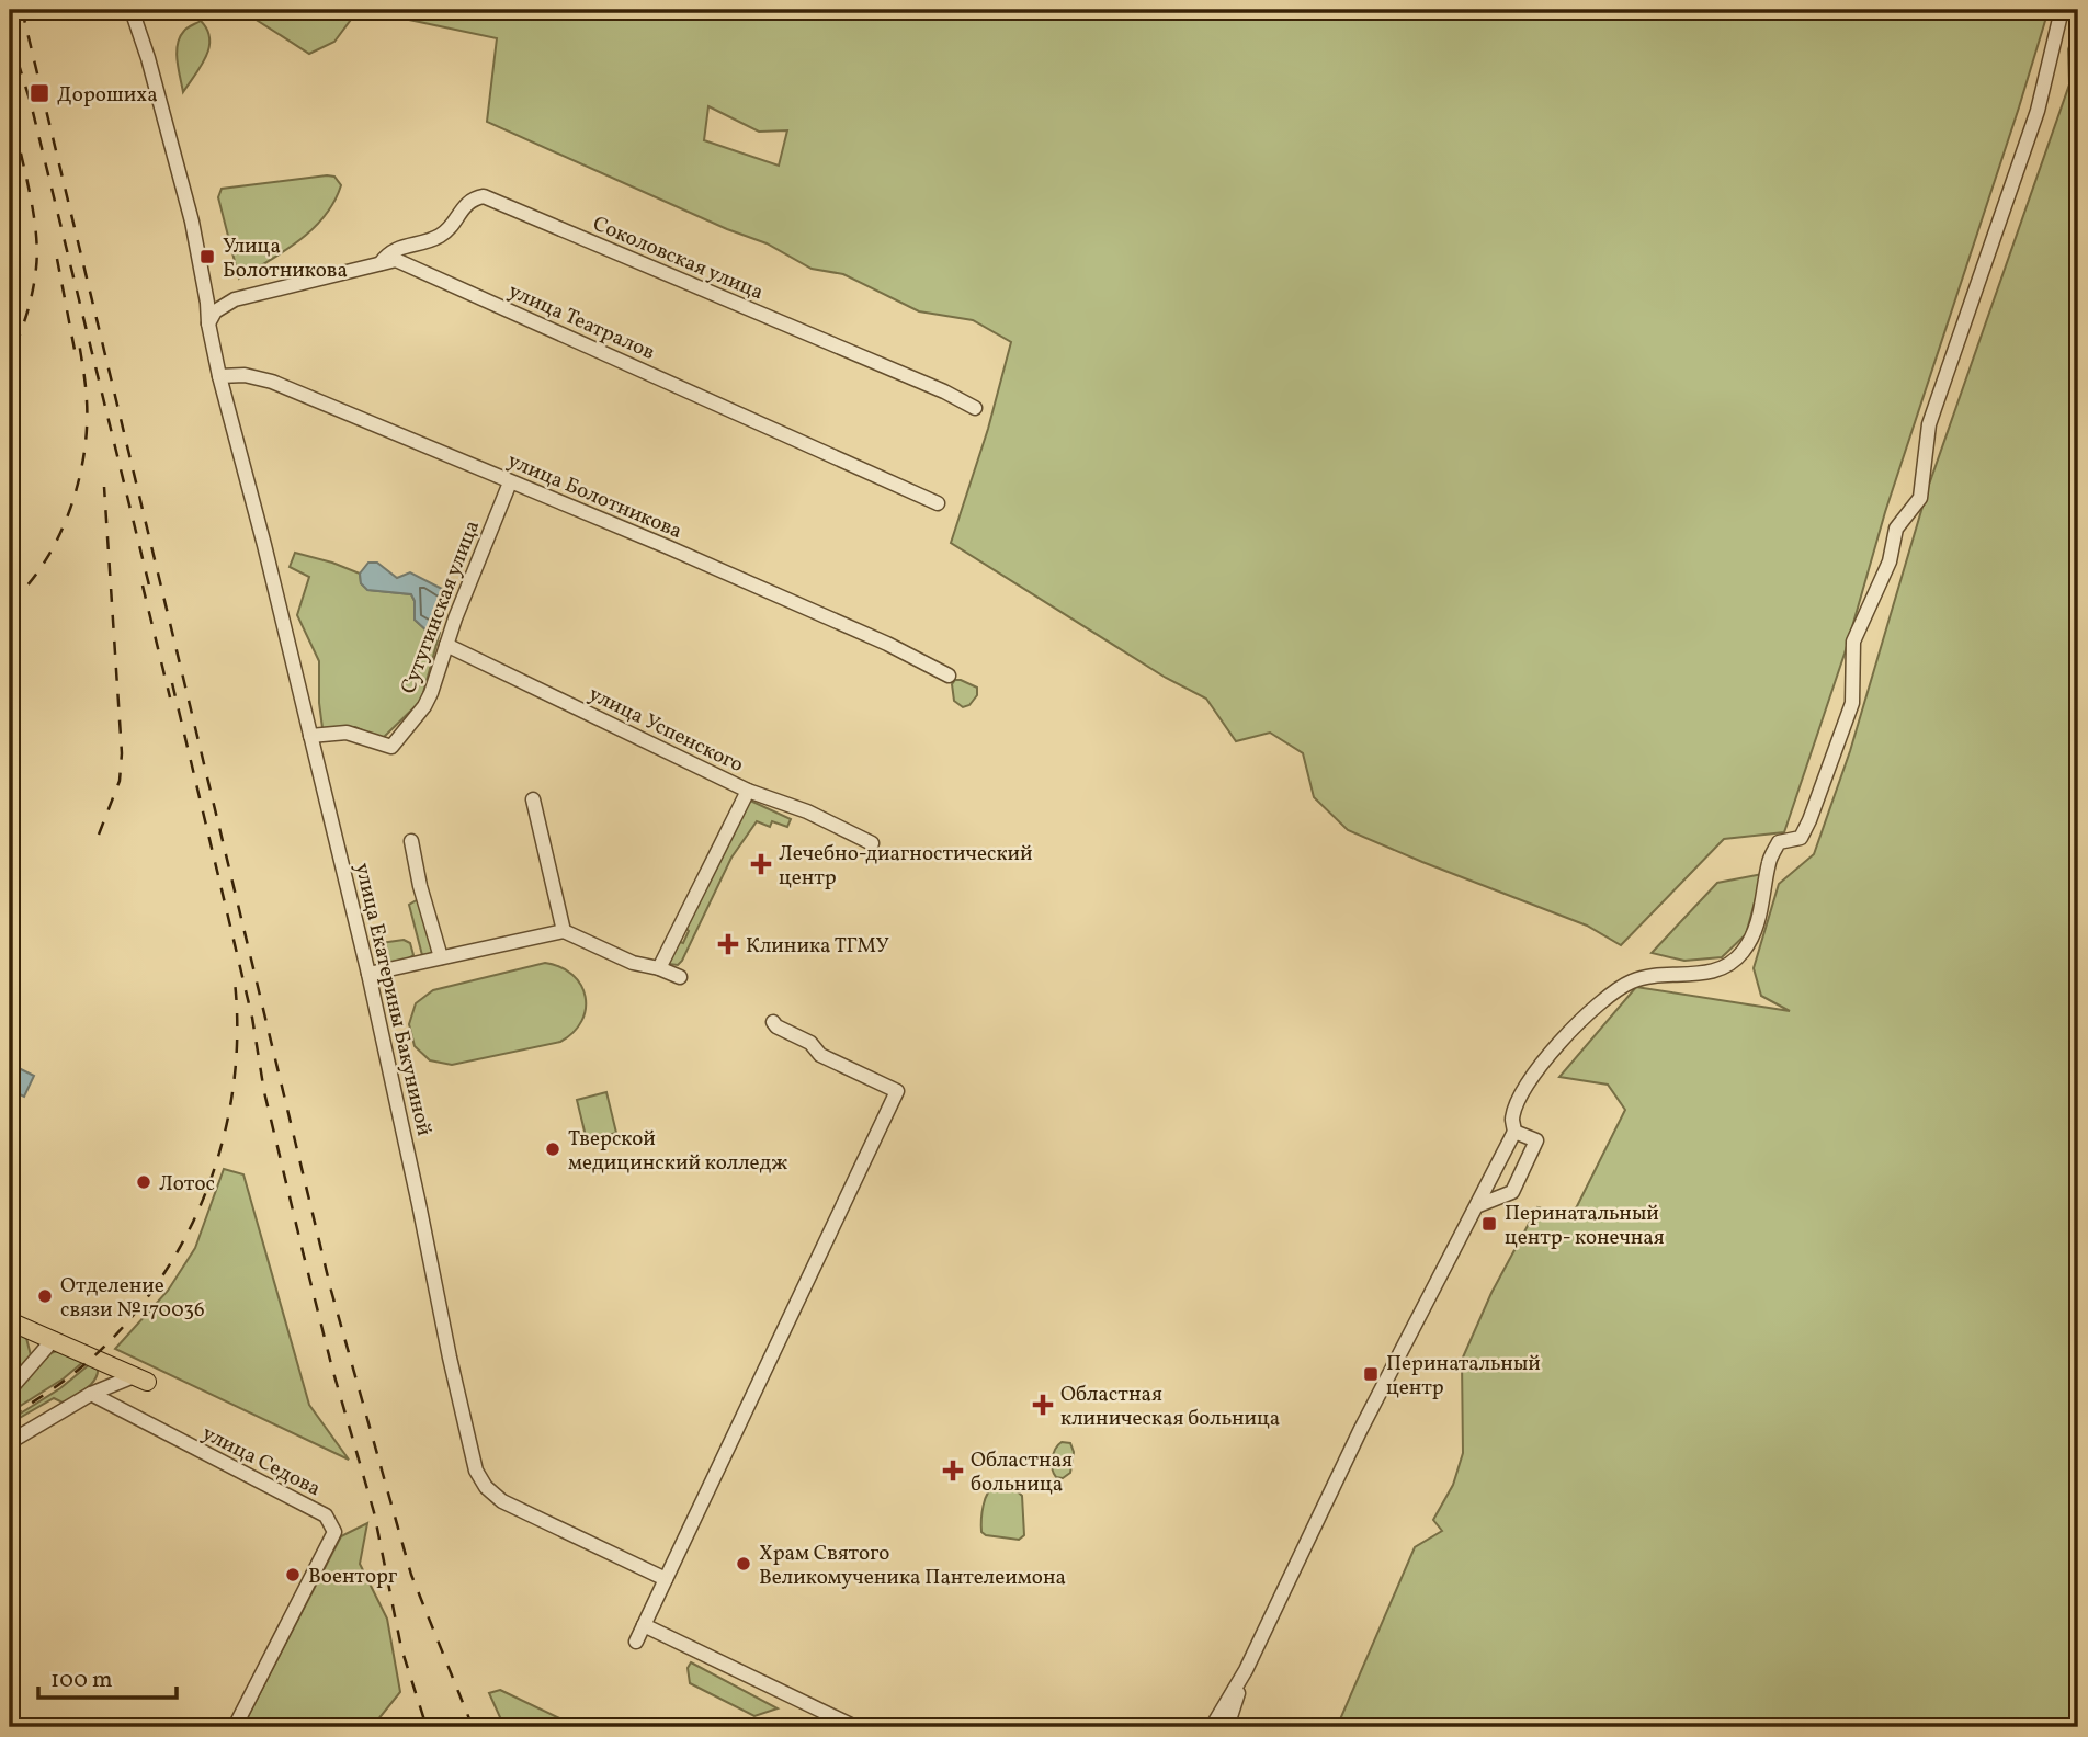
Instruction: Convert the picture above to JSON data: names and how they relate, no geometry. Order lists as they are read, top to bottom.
{
  "streets": {
    "street": [
      "Соколовская улица",
      "улица Театралов",
      "улица Болотникова",
      "Сутугинская улица",
      "улица Успенского",
      "улица Екатерины Бакуниной",
      "улица Седова"
    ]
  },
  "crossings": [
    ["Соколовская улица", "улица Театралов"],
    ["улица Театралов", "улица Екатерины Бакуниной"],
    ["улица Болотникова", "Сутугинская улица"],
    ["улица Болотникова", "улица Екатерины Бакуниной"],
    ["Сутугинская улица", "улица Успенского"],
    ["Сутугинская улица", "улица Екатерины Бакуниной"]
  ],
  "places": {
    "transit": [
      "Дорошиха",
      "Улица Болотникова",
      "Перинатальный центр- конечная",
      "Перинатальный центр"
    ],
    "health": [
      "Лечебно-диагностический центр",
      "Клиника ТГМУ",
      "Областная клиническая больница",
      "Областная больница"
    ],
    "other": [
      "Тверской медицинский колледж",
      "Лотос",
      "Отделение связи №170036",
      "Храм Святого Великомученика Пантелеимона",
      "Военторг"
    ]
  },
  "scale_bar": "100 m"
}
